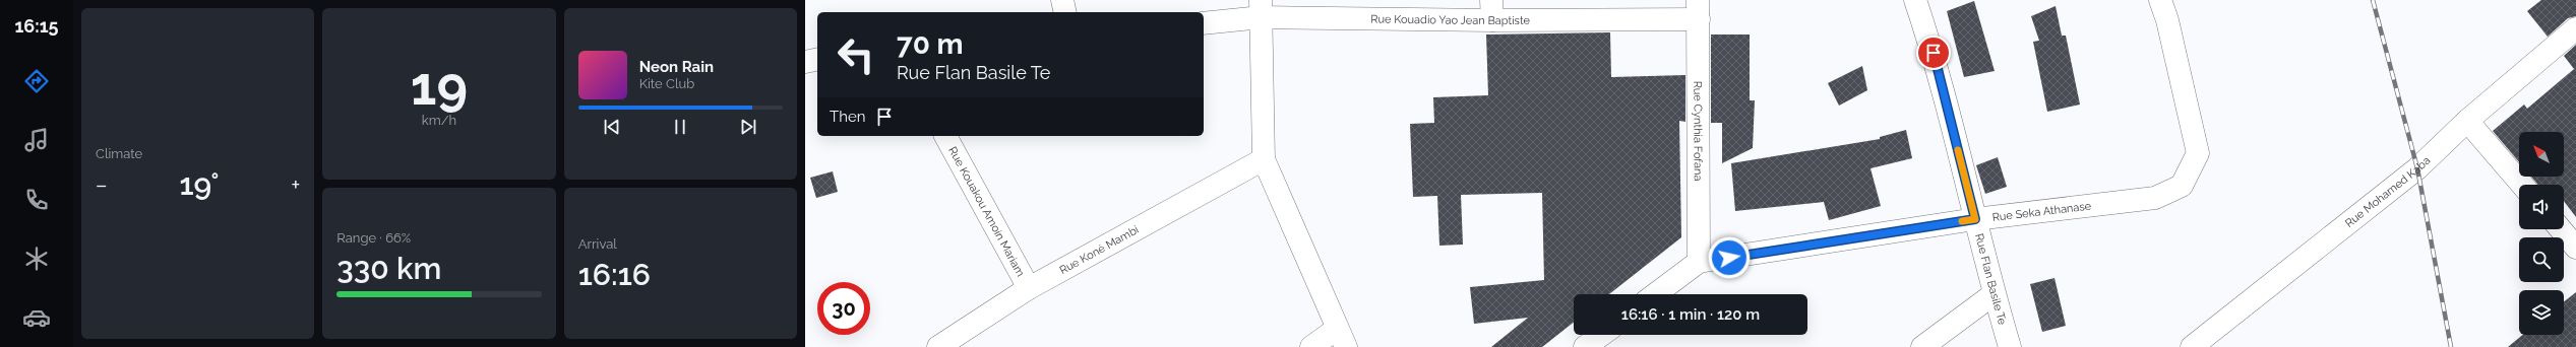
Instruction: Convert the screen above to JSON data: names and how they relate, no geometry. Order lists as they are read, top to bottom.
{
  "streets": {
    "street": [
      "Rue Kouadio Yao Jean Baptiste",
      "Rue Cynthia Fofana",
      "Rue Mohamed Kaba",
      "Rue Kouakou Amoin Mariam",
      "Rue Seka Athanase",
      "Rue Koné Mambi",
      "Rue Flan Basile Te"
    ]
  },
  "crossings": [
    ["Rue Kouadio Yao Jean Baptiste", "Rue Cynthia Fofana"],
    ["Rue Cynthia Fofana", "Rue Seka Athanase"],
    ["Rue Kouakou Amoin Mariam", "Rue Koné Mambi"],
    ["Rue Seka Athanase", "Rue Flan Basile Te"]
  ],
  "north": "top left",
  "page": {
    "tabs": "16:15",
    "tile": [
      "Climate",
      ["19", "km/h"],
      ["Range · 66%", "330 km"],
      ["Arrival", "16:16"]
    ],
    "turn": ["70 m", "Rue Flan Basile Te"],
    "song": ["Neon Rain", "Kite Club"],
    "then": "Then",
    "heat": ["−", "19°", "+"],
    "limit": "30",
    "trip": "16:16 · 1 min · 120 m"
  }
}
